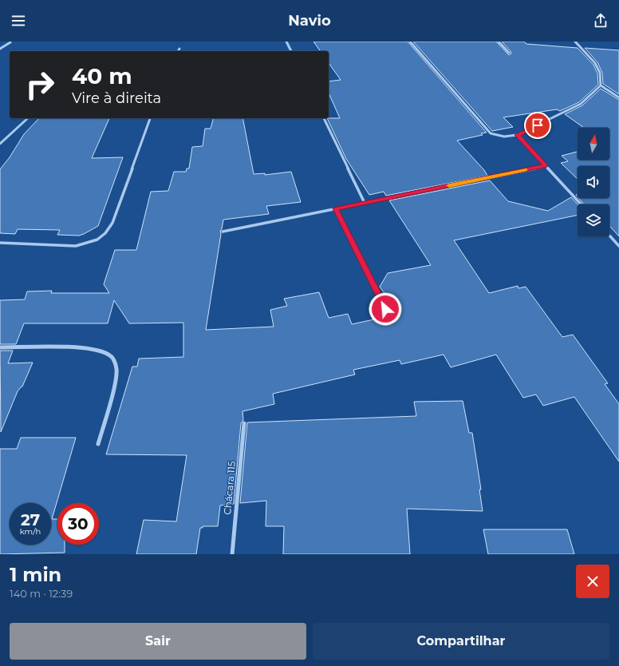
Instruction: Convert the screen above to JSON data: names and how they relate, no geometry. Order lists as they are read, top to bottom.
{
  "streets": {
    "street": ["Chácara 115"]
  },
  "north": "top",
  "page": {
    "header": "Navio",
    "turn": ["40 m", "Vire à direita"],
    "speed": "27 km/h",
    "limit": "30",
    "heading": ["1 min", "140 m · 12:39"],
    "buttons": ["Sair", "Compartilhar"]
  }
}
